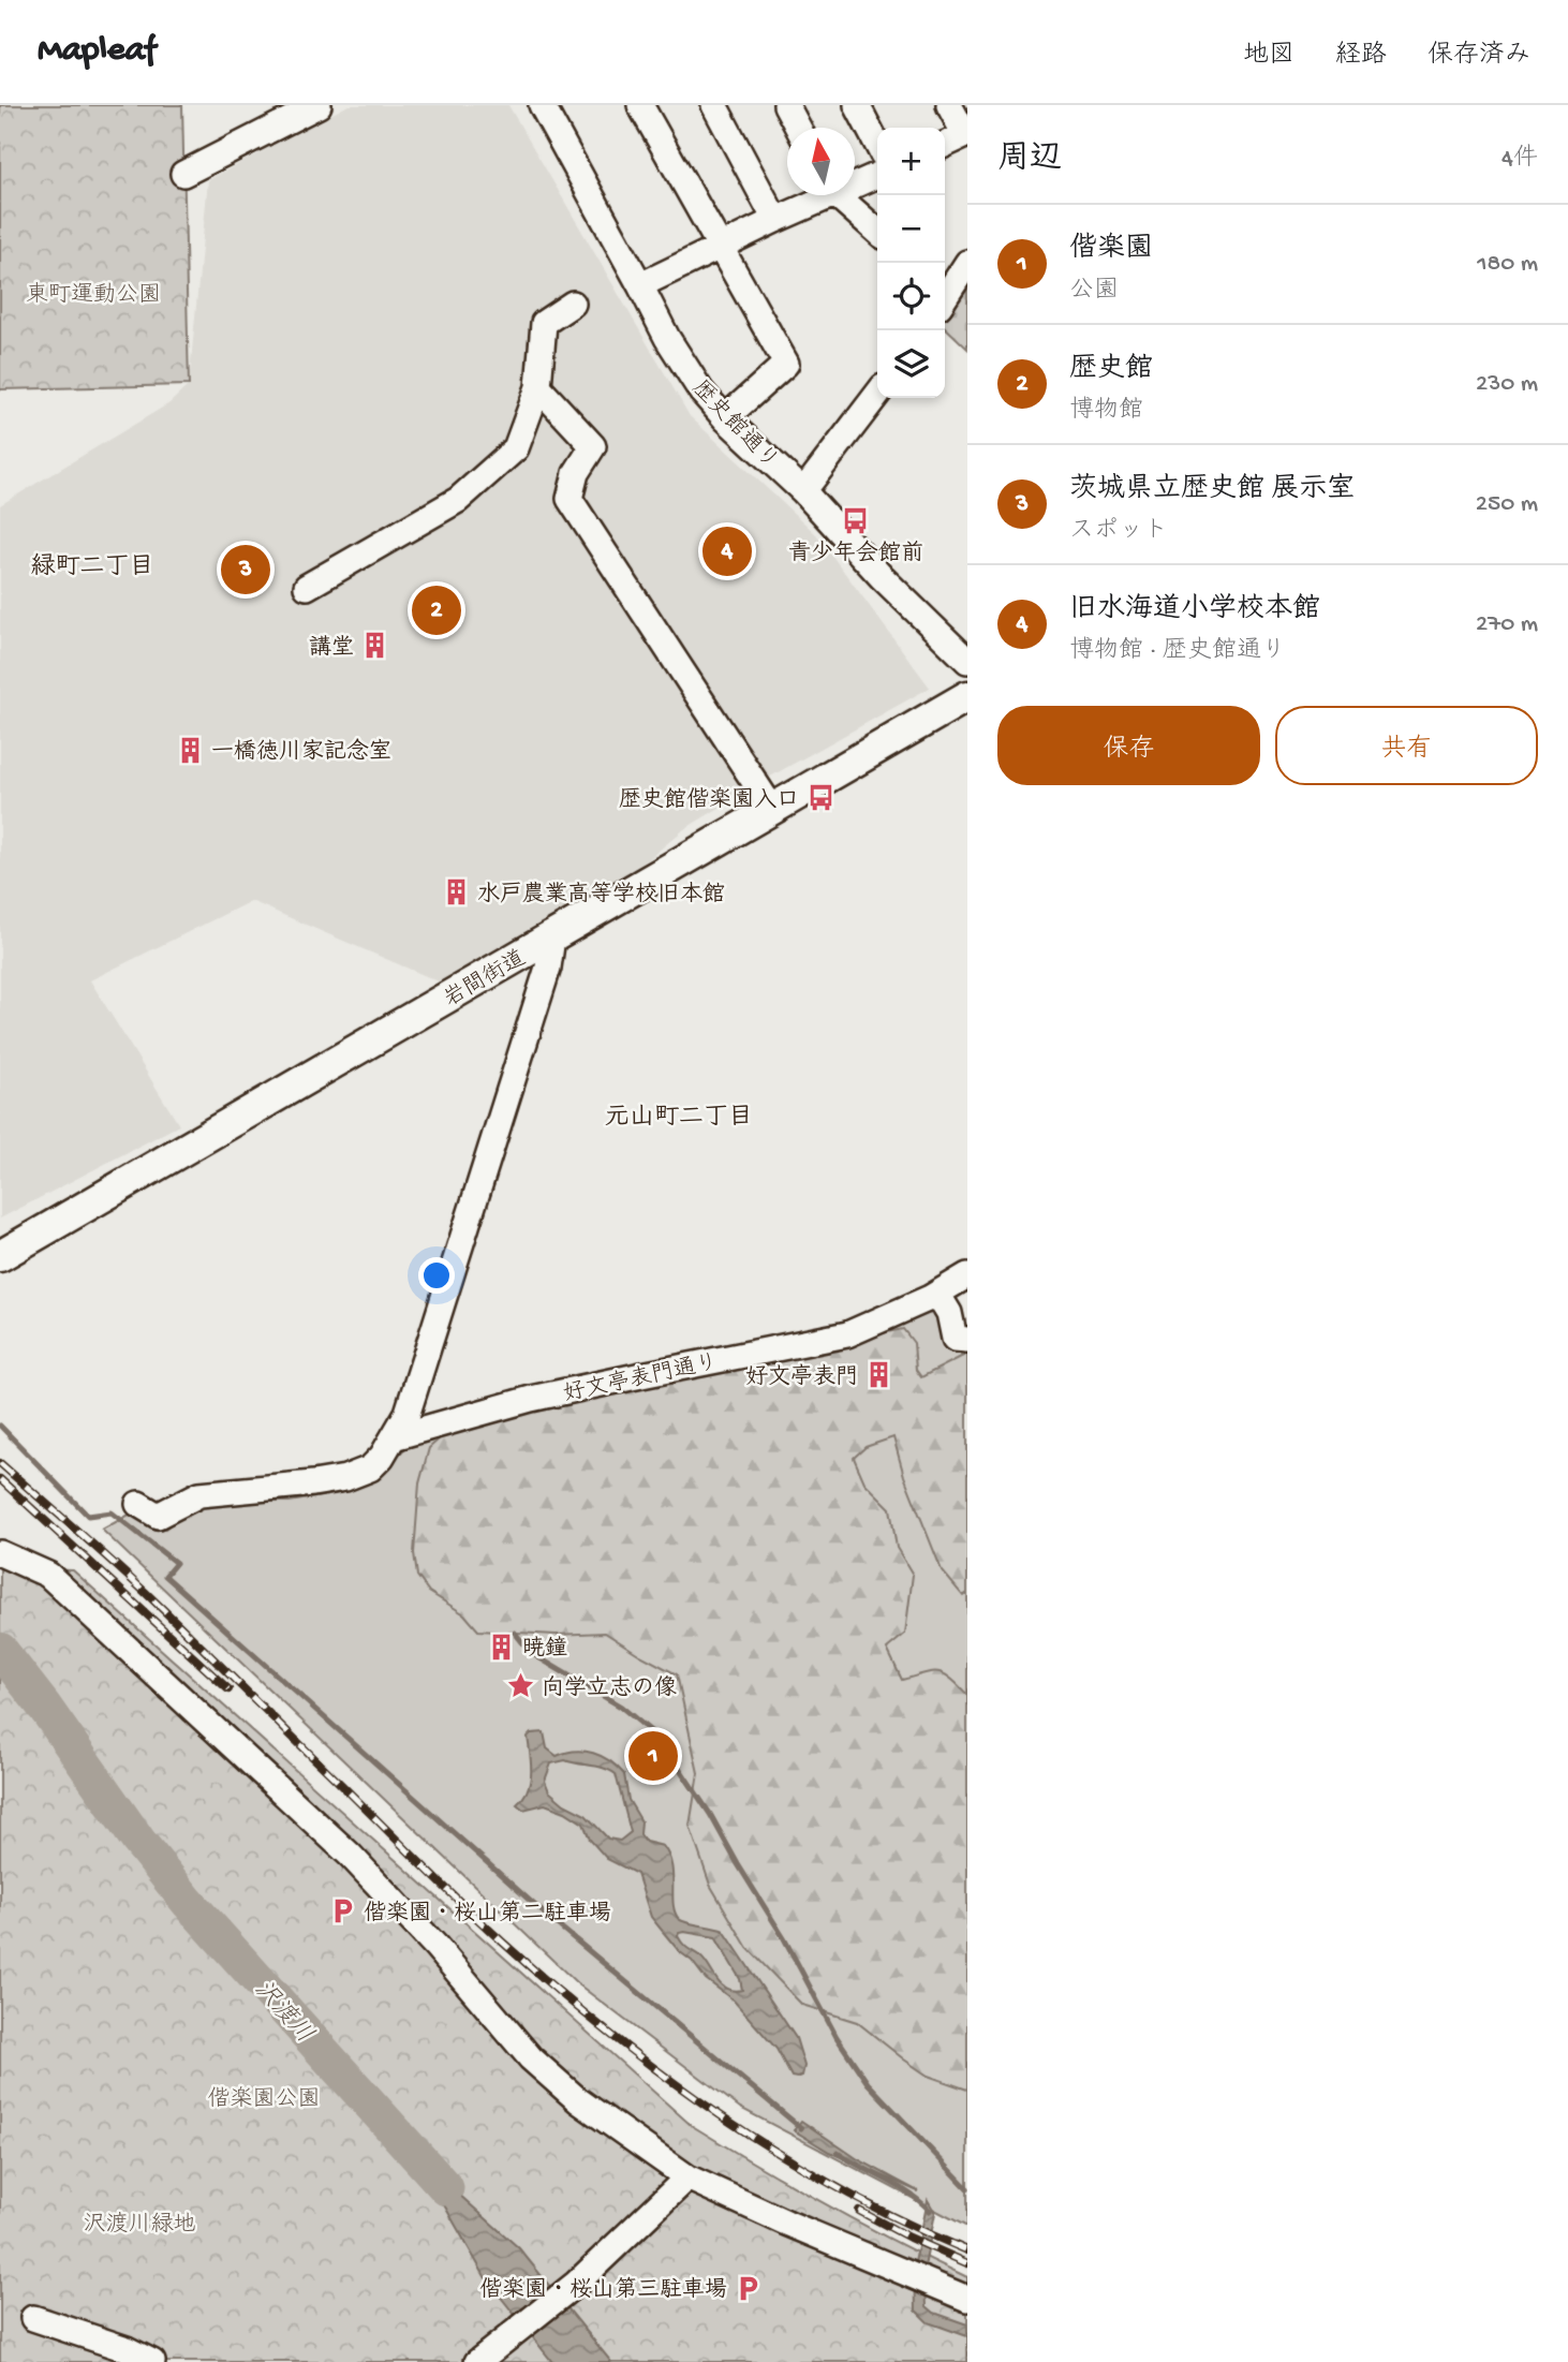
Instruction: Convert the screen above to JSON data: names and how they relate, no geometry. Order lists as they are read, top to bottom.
{
  "streets": {
    "main road": ["岩間街道"],
    "street": ["歴史館通り", "好文亭表門通り"]
  },
  "districts": ["緑町二丁目", "元山町二丁目"],
  "water": ["沢渡川"],
  "parks": ["東町運動公園", "偕楽園公園", "沢渡川緑地"],
  "places": {
    "bus stop": ["青少年会館前", "歴史館偕楽園入口"],
    "building": [
      "講堂",
      "一橋徳川家記念室",
      "水戸農業高等学校旧本館",
      "好文亭表門",
      "暁鐘"
    ],
    "place": ["向学立志の像"],
    "parking": ["偕楽園・桜山第二駐車場", "偕楽園・桜山第三駐車場"]
  },
  "north": "top",
  "page": {
    "header": "Mapleaf",
    "nav": ["地図", "経路", "保存済み"],
    "heading": ["周辺", "4件"],
    "map_buttons": ["+", "−"],
    "list": [
      {
        "mark": "1",
        "name": "偕楽園",
        "note": "公園",
        "value": "180 m"
      },
      {
        "mark": "2",
        "name": "歴史館",
        "note": "博物館",
        "value": "230 m"
      },
      {
        "mark": "3",
        "name": "茨城県立歴史館 展示室",
        "note": "スポット",
        "value": "250 m"
      },
      {
        "mark": "4",
        "name": "旧水海道小学校本館",
        "note": "博物館 · 歴史館通り",
        "value": "270 m"
      }
    ],
    "pins": [
      "4",
      "3",
      "2",
      "1"
    ],
    "buttons": ["保存", "共有"]
  }
}
